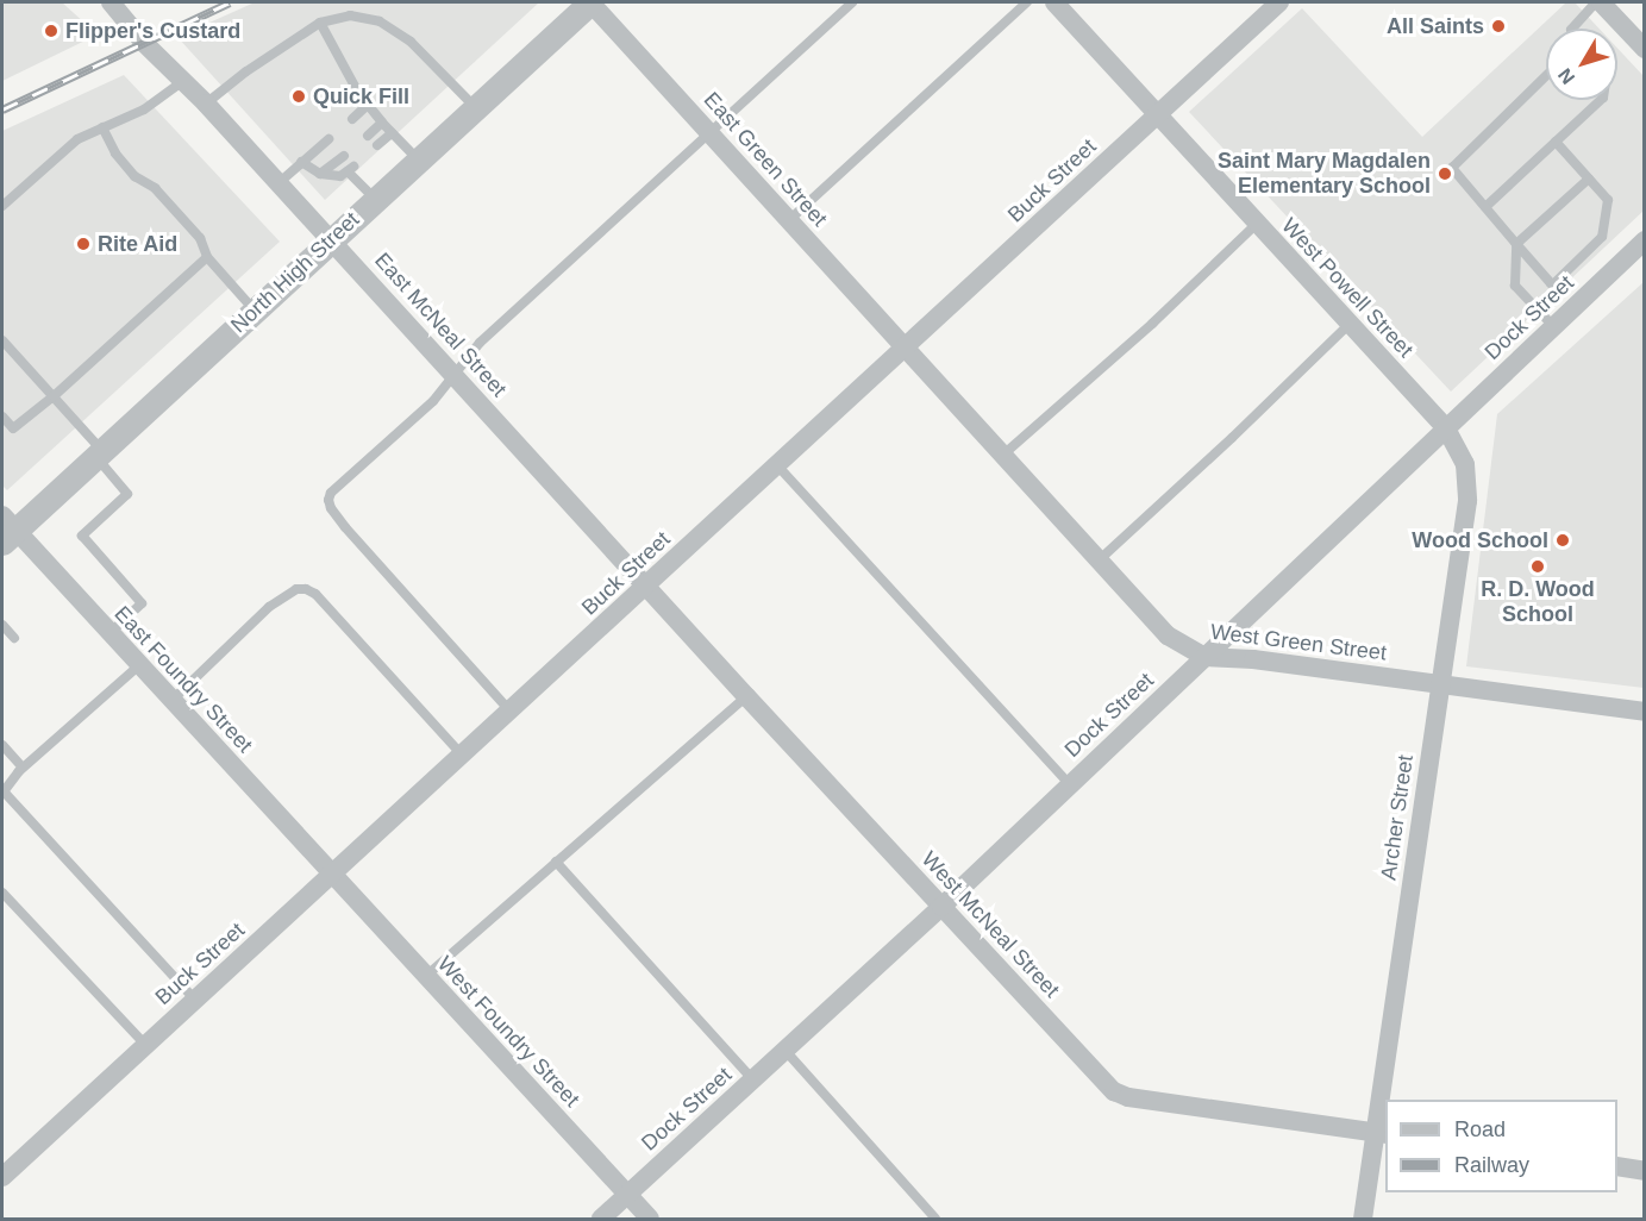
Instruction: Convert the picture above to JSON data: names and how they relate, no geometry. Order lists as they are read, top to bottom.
{
  "streets": {
    "street": [
      "East Green Street",
      "Buck Street",
      "North High Street",
      "West Powell Street",
      "Dock Street",
      "East McNeal Street",
      "West Green Street",
      "East Foundry Street",
      "Archer Street",
      "West McNeal Street",
      "West Foundry Street"
    ]
  },
  "crossings": [
    ["East Green Street", "Buck Street"],
    ["East Green Street", "North High Street"],
    ["East Green Street", "West Green Street"],
    ["Buck Street", "West Powell Street"],
    ["Buck Street", "East McNeal Street"],
    ["Buck Street", "West Green Street"],
    ["Buck Street", "East Foundry Street"],
    ["Buck Street", "West McNeal Street"],
    ["Buck Street", "West Foundry Street"],
    ["North High Street", "East McNeal Street"],
    ["North High Street", "East Foundry Street"],
    ["West Powell Street", "Dock Street"],
    ["West Powell Street", "Archer Street"],
    ["Dock Street", "West Green Street"],
    ["Dock Street", "Archer Street"],
    ["Dock Street", "West McNeal Street"],
    ["Dock Street", "West Foundry Street"],
    ["East McNeal Street", "West McNeal Street"],
    ["West Green Street", "Archer Street"],
    ["East Foundry Street", "West Foundry Street"],
    ["Archer Street", "West McNeal Street"]
  ],
  "places": [
    "All Saints",
    "Flipper's Custard",
    "Quick Fill",
    "Saint Mary Magdalen Elementary School",
    "Rite Aid",
    "Wood School",
    "R. D. Wood School"
  ],
  "legend": ["Road", "Railway"],
  "north": "bottom left"
}
